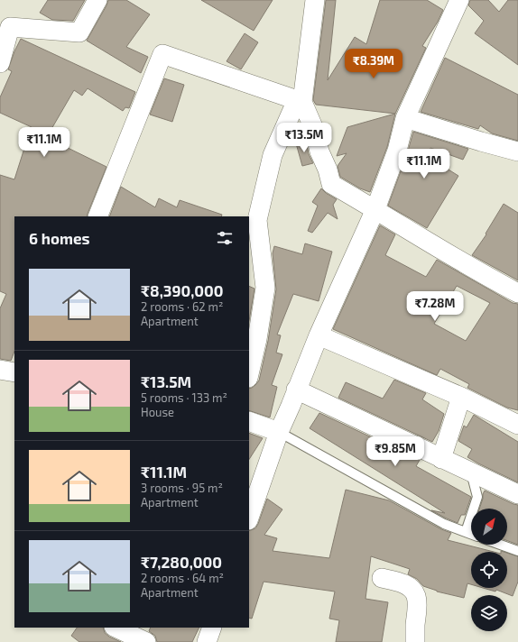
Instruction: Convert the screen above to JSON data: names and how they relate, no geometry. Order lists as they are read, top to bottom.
{
  "north": "top right",
  "page": {
    "price": [
      "₹8.39M",
      "₹13.5M",
      "₹11.1M",
      "₹11.1M",
      "₹7.28M",
      "₹9.85M"
    ],
    "heading": "6 homes",
    "list": [
      {
        "name": "₹8,390,000",
        "note": "2 rooms · 62 m² · Apartment"
      },
      {
        "name": "₹13.5M",
        "note": "5 rooms · 133 m² · House"
      },
      {
        "name": "₹11.1M",
        "note": "3 rooms · 95 m² · Apartment"
      },
      {
        "name": "₹7,280,000",
        "note": "2 rooms · 64 m² · Apartment"
      }
    ]
  }
}
